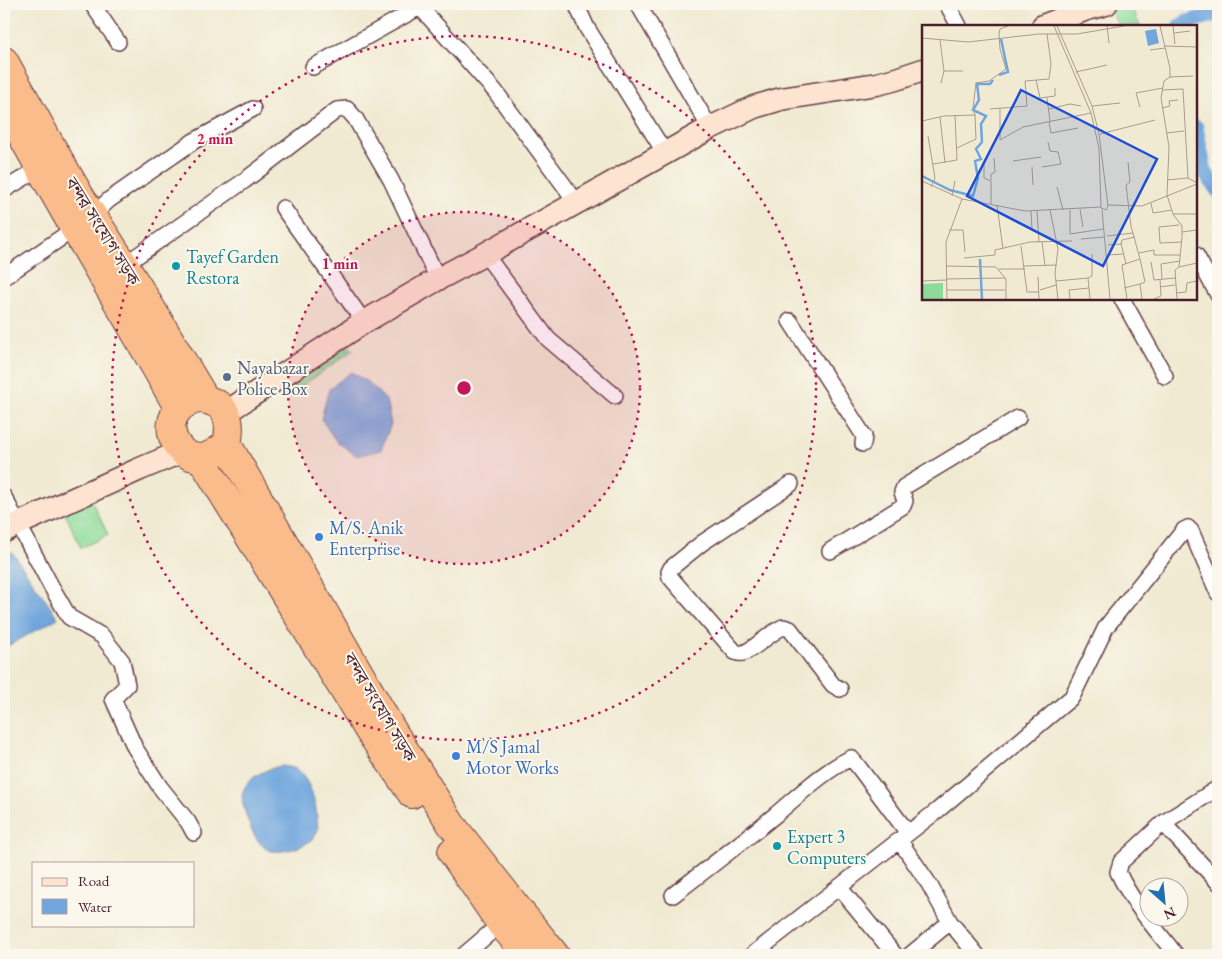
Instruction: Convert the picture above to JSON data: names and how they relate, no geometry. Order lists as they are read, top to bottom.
{
  "streets": {
    "highway": ["বন্দর সংযোগ সড়ক"]
  },
  "places": [
    "Tayef Garden Restora",
    "Nayabazar Police Box",
    "M/S. Anik Enterprise",
    "M/S Jamal Motor Works",
    "Expert 3 Computers"
  ],
  "legend": ["Road", "Water"],
  "north": "bottom right",
  "rings": ["2 min", "1 min"]
}
